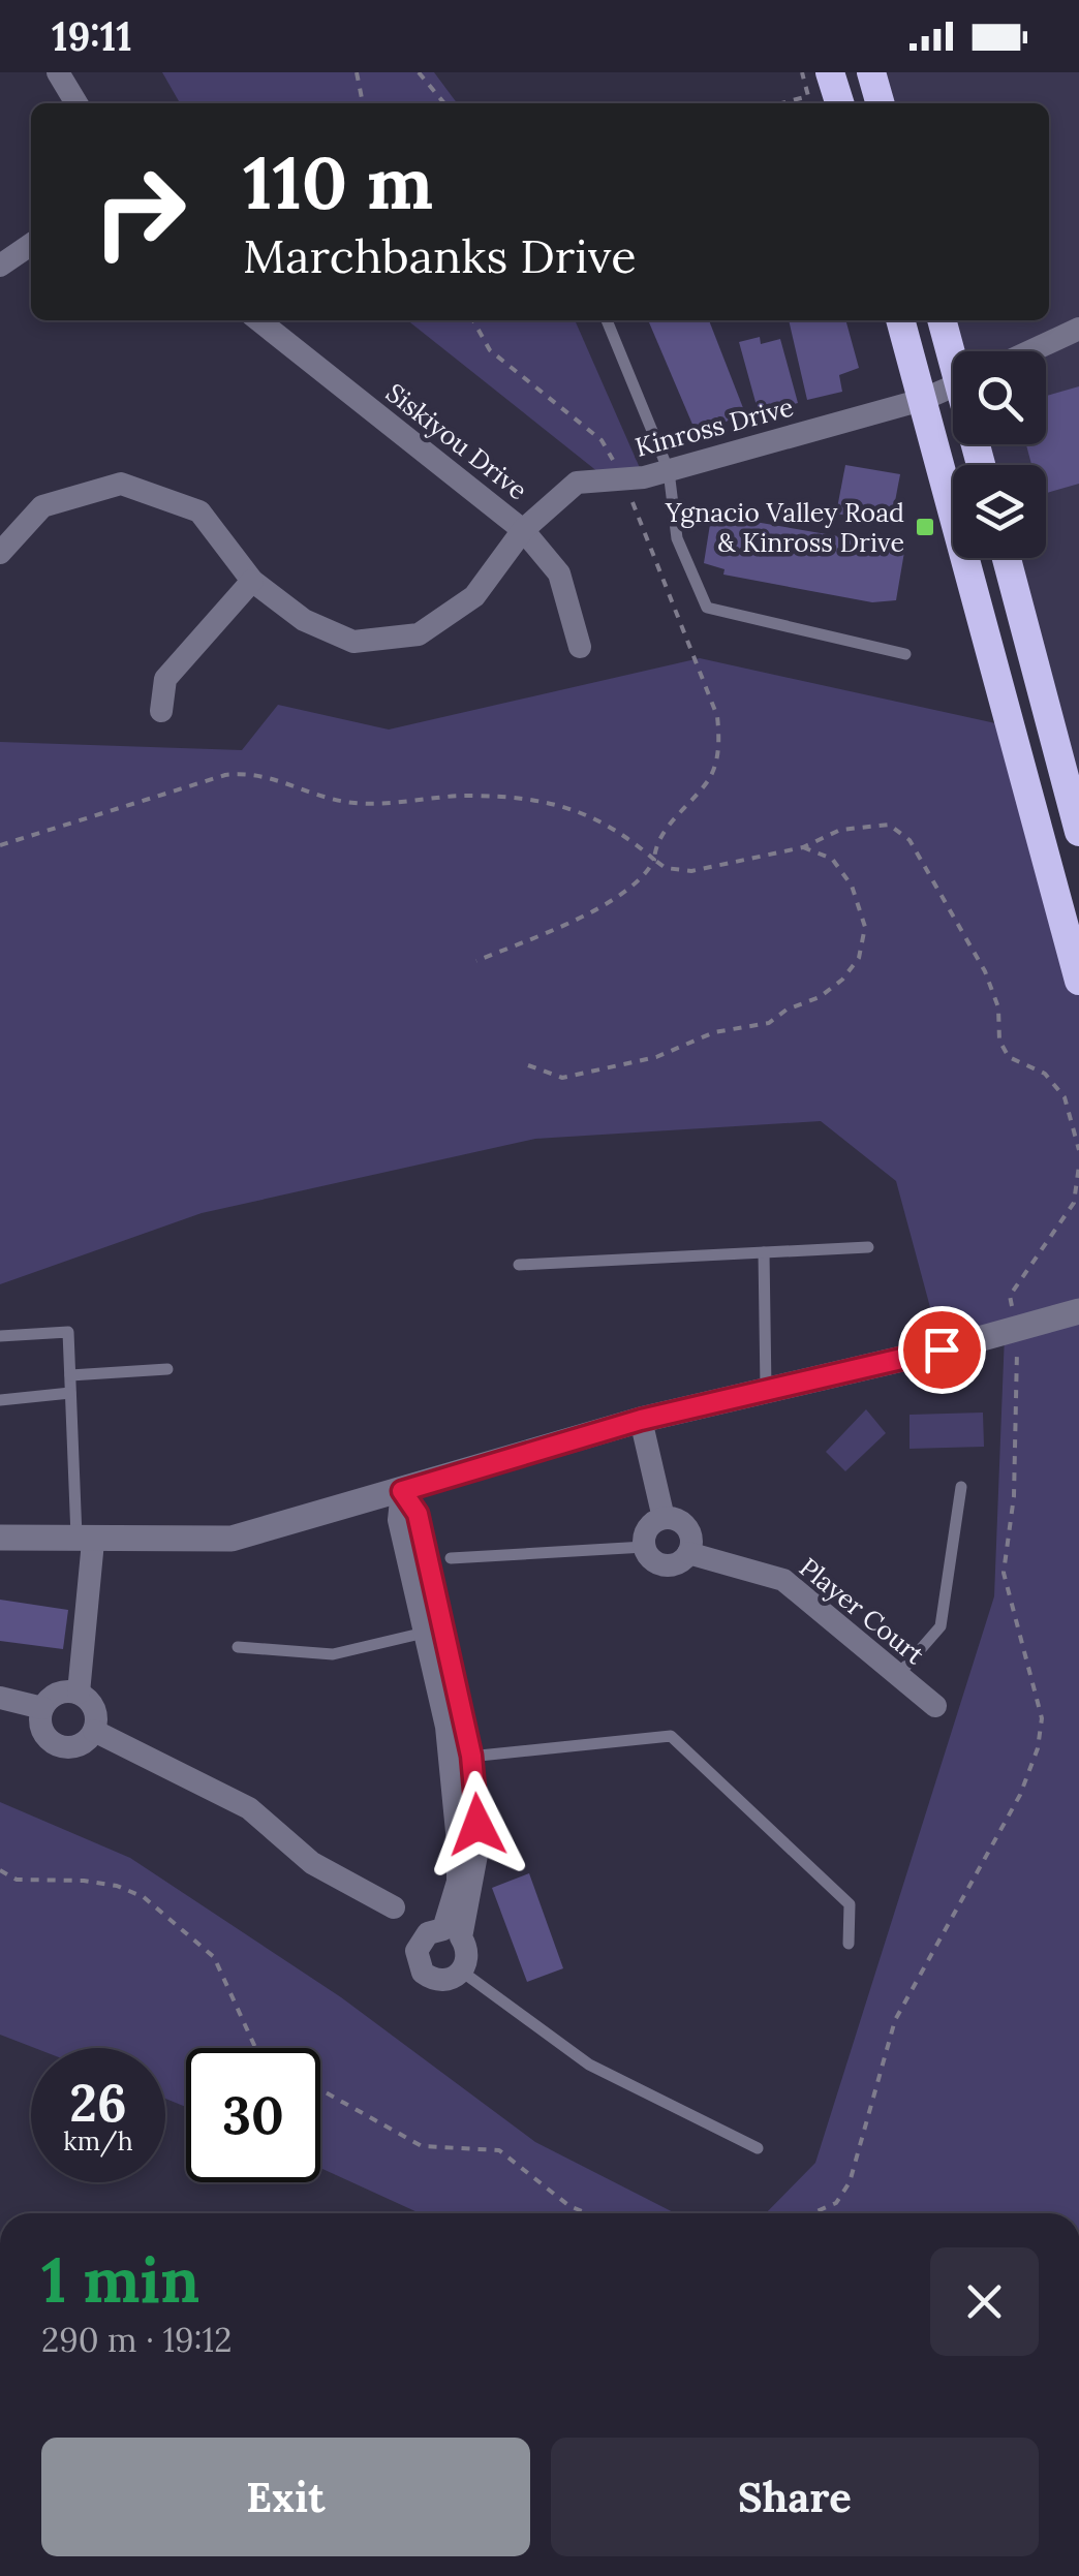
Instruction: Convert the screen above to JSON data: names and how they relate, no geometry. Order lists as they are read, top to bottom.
{
  "streets": {
    "street": ["Kinross Drive", "Siskiyou Drive", "Player Court"]
  },
  "crossings": [
    ["Kinross Drive", "Siskiyou Drive"]
  ],
  "places": {
    "transit": ["Ygnacio Valley Road & Kinross Drive"]
  },
  "page": {
    "status": "19:11",
    "turn": ["110 m", "Marchbanks Drive"],
    "speed": "26 km/h",
    "limit": "30",
    "heading": ["1 min", "290 m · 19:12"],
    "buttons": ["Exit", "Share"]
  }
}
